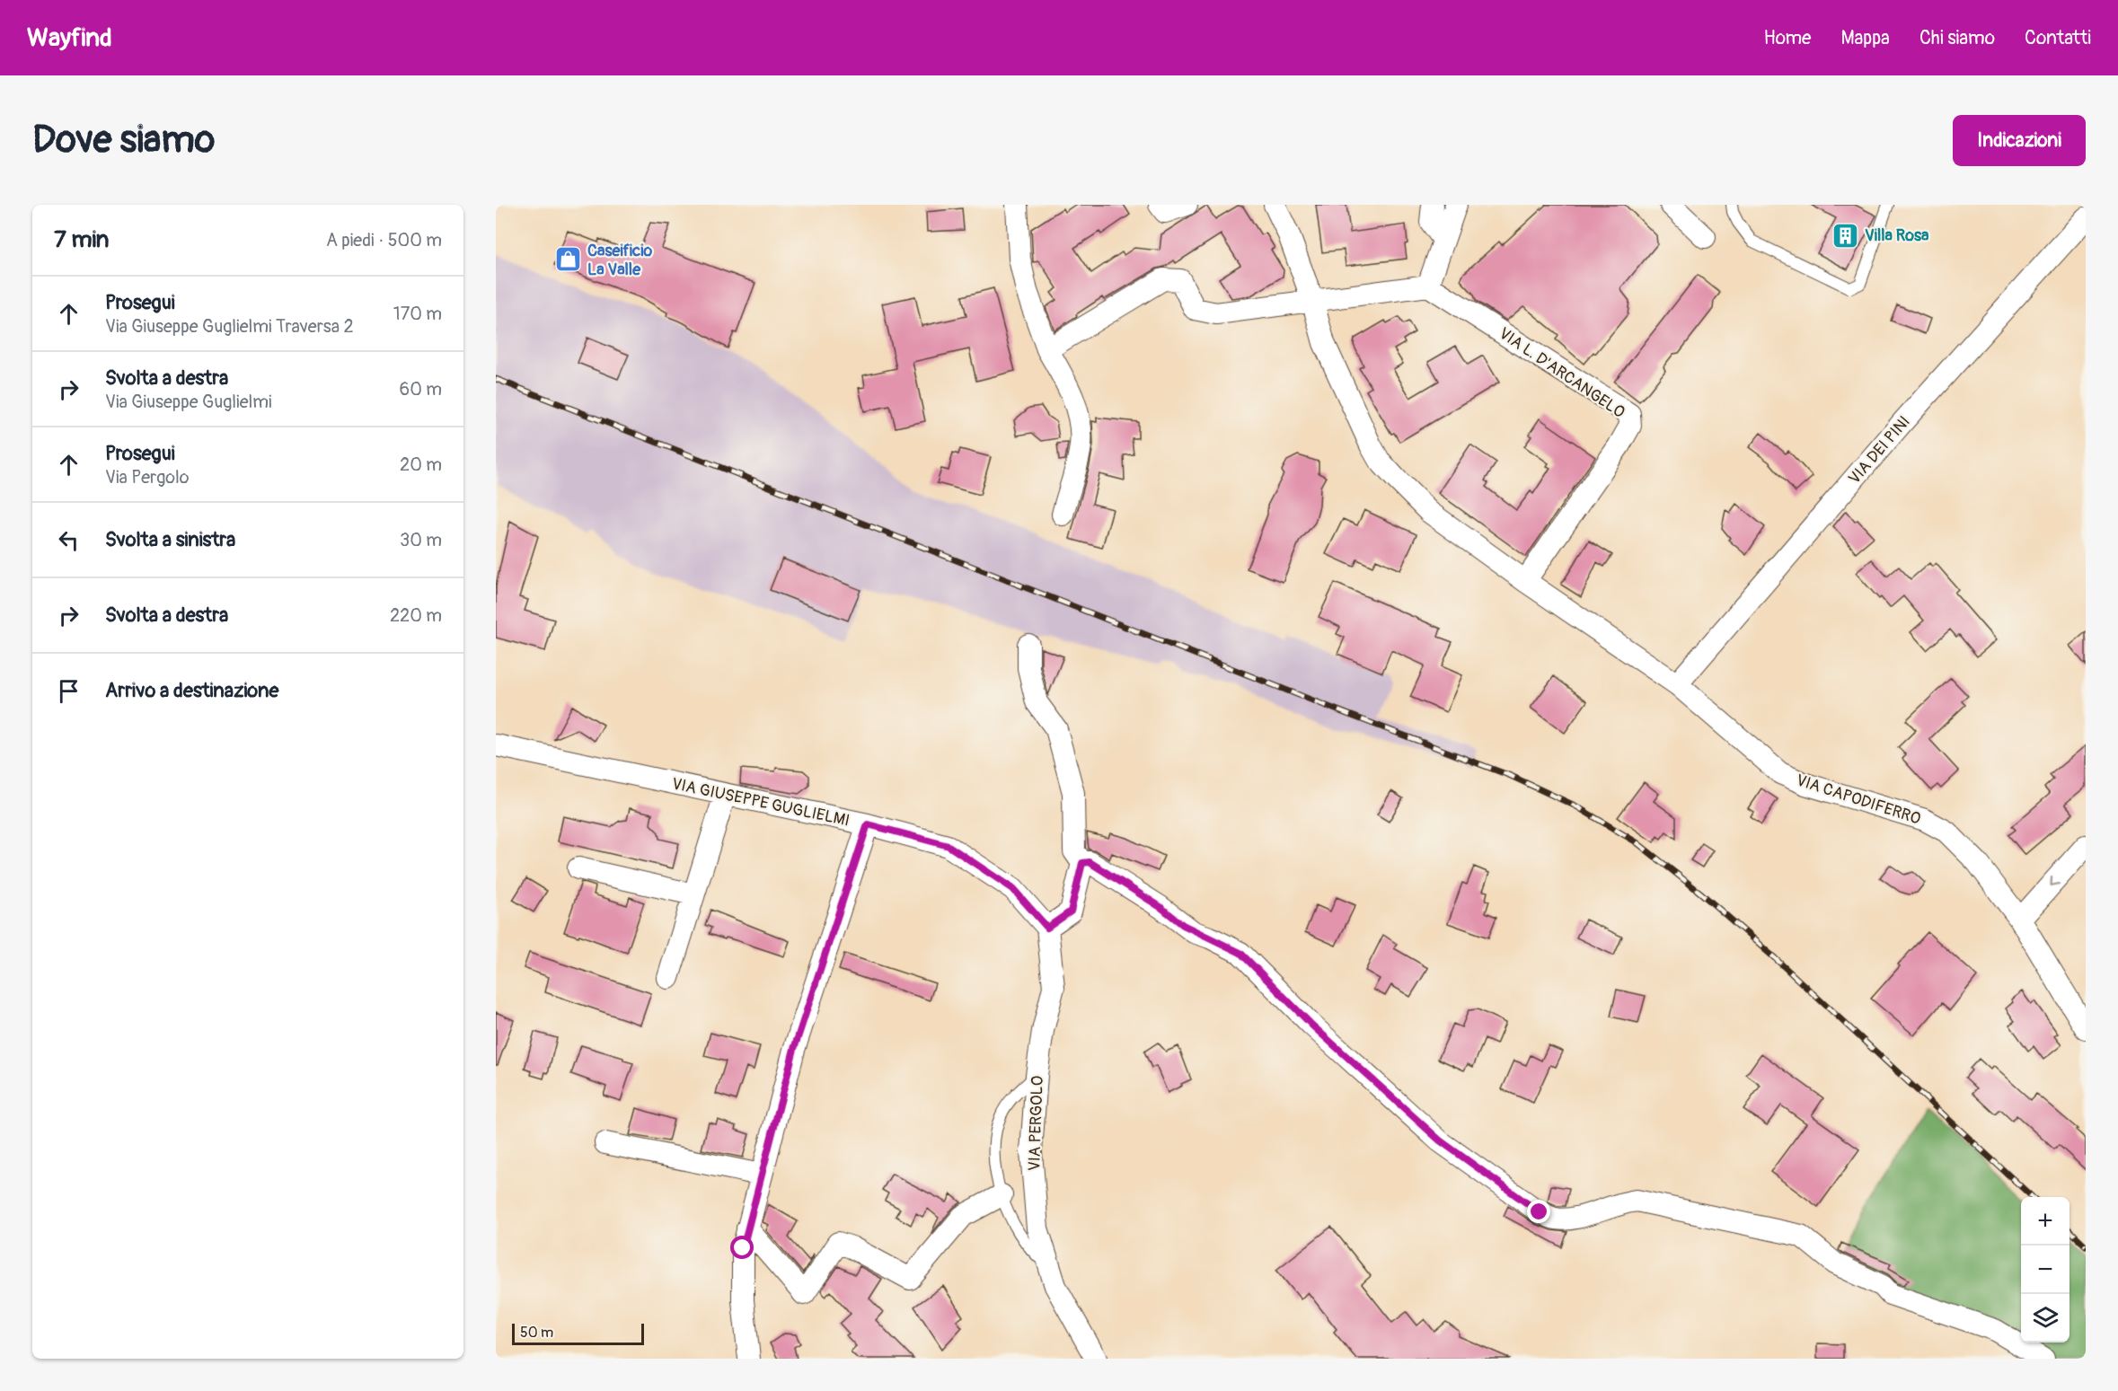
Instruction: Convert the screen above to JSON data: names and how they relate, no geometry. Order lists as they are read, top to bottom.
{
  "streets": {
    "street": [
      "VIA L. D'ARCANGELO",
      "VIA DEI PINI",
      "VIA CAPODIFERRO",
      "VIA GIUSEPPE GUGLIELMI",
      "VIA PERGOLO"
    ]
  },
  "crossings": [
    ["VIA L. D'ARCANGELO", "VIA CAPODIFERRO"],
    ["VIA DEI PINI", "VIA CAPODIFERRO"],
    ["VIA GIUSEPPE GUGLIELMI", "VIA PERGOLO"]
  ],
  "places": {
    "building": ["Villa Rosa"],
    "shop": ["Caseificio La Valle"]
  },
  "scale_bar": "50 m",
  "page": {
    "header": "Wayfind",
    "nav": [
      "Home",
      "Mappa",
      "Chi siamo",
      "Contatti"
    ],
    "buttons": "Indicazioni",
    "title": "Dove siamo",
    "heading": ["7 min", "A piedi · 500 m"],
    "list": [
      ["Prosegui", "Via Giuseppe Guglielmi Traversa 2", "170 m"],
      ["Svolta a destra", "Via Giuseppe Guglielmi", "60 m"],
      ["Prosegui", "Via Pergolo", "20 m"],
      ["Svolta a sinistra", "30 m"],
      ["Svolta a destra", "220 m"],
      "Arrivo a destinazione"
    ],
    "map_buttons": ["+", "−"],
    "scale": "50 m"
  }
}
